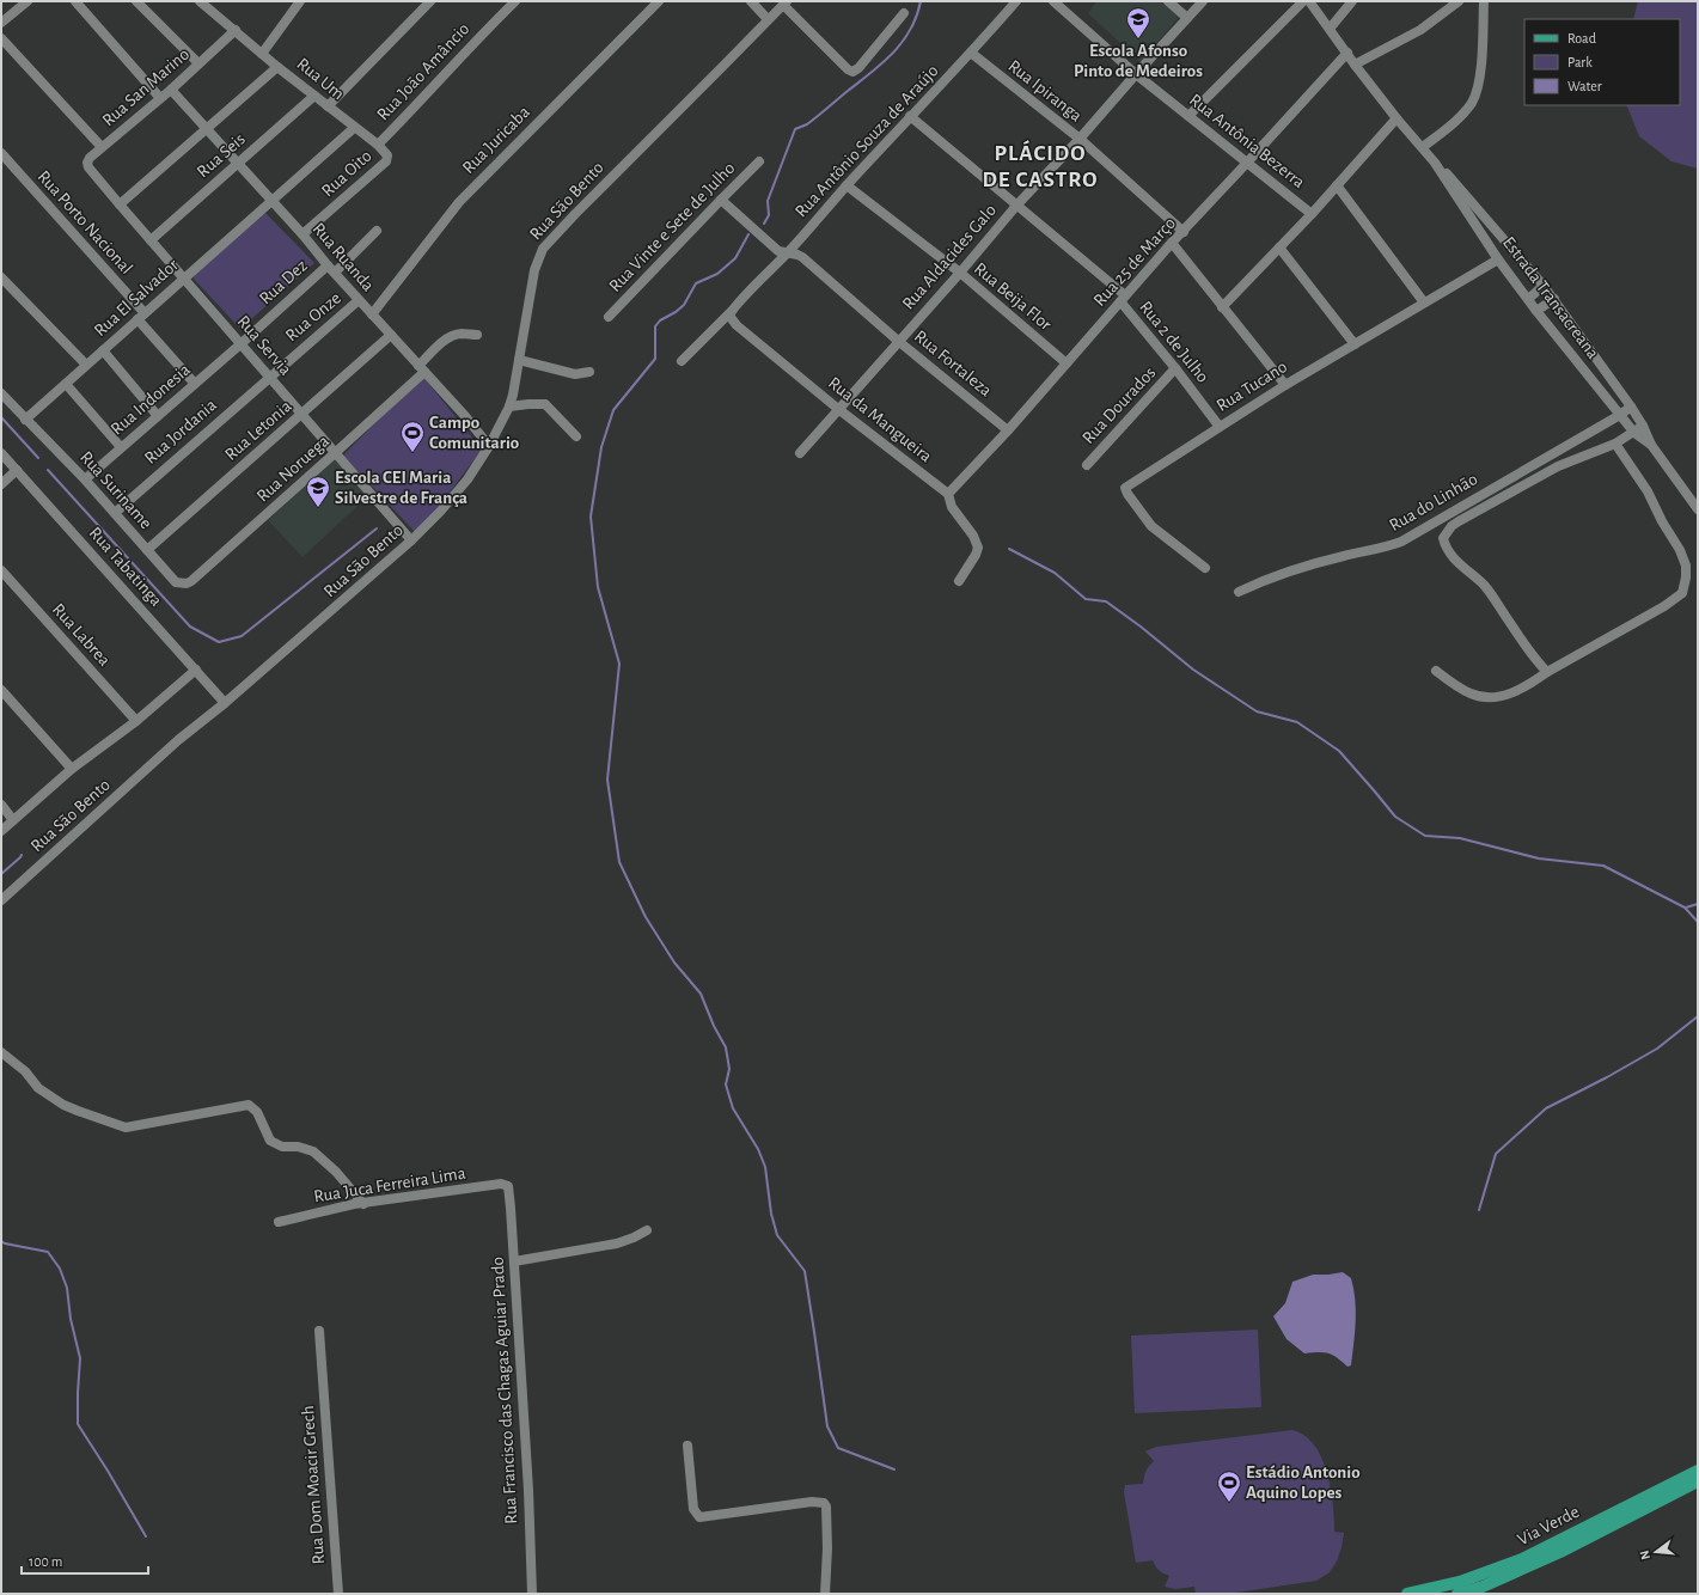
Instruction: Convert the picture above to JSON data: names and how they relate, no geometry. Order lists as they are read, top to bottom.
{
  "streets": {
    "main road": ["Via Verde"],
    "street": [
      "Rua João Amâncio",
      "Rua Um",
      "Rua San Marino",
      "Rua Ipiranga",
      "Rua Juricaba",
      "Rua Antônio Souza de Araújo",
      "Rua Antônia Bezerra",
      "Rua Seis",
      "Rua Oito",
      "Rua São Bento",
      "Rua Porto Nacional",
      "Rua Vinte e Sete de Julho",
      "Rua Ruanda",
      "Rua Aldacides Galo",
      "Rua 25 de Março",
      "Rua Dez",
      "Rua Beija Flor",
      "Rua El Salvador",
      "Estrada Transacreana",
      "Rua Onze",
      "Rua 2 de Julho",
      "Rua Servia",
      "Rua Fortaleza",
      "Rua Tucano",
      "Rua Indonesia",
      "Rua Dourados",
      "Rua da Mangueira",
      "Rua Letonia",
      "Rua Jordania",
      "Rua Noruega",
      "Rua Suriname",
      "Rua do Linhão",
      "Rua Tabatinga",
      "Rua Labrea",
      "Rua Juca Ferreira Lima",
      "Rua Francisco das Chagas Aguiar Prado",
      "Rua Dom Moacir Grech"
    ]
  },
  "crossings": [
    ["Rua João Amâncio", "Rua Um"],
    ["Rua Um", "Rua San Marino"],
    ["Rua Um", "Rua Seis"],
    ["Rua Um", "Rua Oito"],
    ["Rua Um", "Rua El Salvador"],
    ["Rua San Marino", "Rua Ruanda"],
    ["Rua San Marino", "Rua Servia"],
    ["Rua Ipiranga", "Rua Antônio Souza de Araújo"],
    ["Rua Ipiranga", "Rua Aldacides Galo"],
    ["Rua Ipiranga", "Rua 25 de Março"],
    ["Rua Juricaba", "Rua Ruanda"],
    ["Rua Antônio Souza de Araújo", "Rua Beija Flor"],
    ["Rua Antônio Souza de Araújo", "Rua 2 de Julho"],
    ["Rua Antônio Souza de Araújo", "Rua Fortaleza"],
    ["Rua Antônio Souza de Araújo", "Rua da Mangueira"],
    ["Rua Antônia Bezerra", "Rua Aldacides Galo"],
    ["Rua Antônia Bezerra", "Rua 25 de Março"],
    ["Rua Seis", "Rua Ruanda"],
    ["Rua Seis", "Rua Servia"],
    ["Rua Oito", "Rua Ruanda"],
    ["Rua São Bento", "Rua Ruanda"],
    ["Rua São Bento", "Rua Servia"],
    ["Rua São Bento", "Rua Tabatinga"],
    ["Rua Porto Nacional", "Rua El Salvador"],
    ["Rua Porto Nacional", "Rua Indonesia"],
    ["Rua Vinte e Sete de Julho", "Rua Fortaleza"],
    ["Rua Ruanda", "Rua Dez"],
    ["Rua Ruanda", "Rua El Salvador"],
    ["Rua Ruanda", "Rua Onze"],
    ["Rua Ruanda", "Rua Letonia"],
    ["Rua Ruanda", "Rua Noruega"],
    ["Rua Aldacides Galo", "Rua Beija Flor"],
    ["Rua Aldacides Galo", "Rua 2 de Julho"],
    ["Rua Aldacides Galo", "Rua Fortaleza"],
    ["Rua Aldacides Galo", "Rua da Mangueira"],
    ["Rua 25 de Março", "Rua Beija Flor"],
    ["Rua 25 de Março", "Estrada Transacreana"],
    ["Rua 25 de Março", "Rua 2 de Julho"],
    ["Rua 25 de Março", "Rua Fortaleza"],
    ["Rua 25 de Março", "Rua da Mangueira"],
    ["Rua Dez", "Rua Servia"],
    ["Rua Dez", "Rua Indonesia"],
    ["Rua El Salvador", "Rua Servia"],
    ["Rua El Salvador", "Rua Suriname"],
    ["Estrada Transacreana", "Rua Tucano"],
    ["Estrada Transacreana", "Rua do Linhão"],
    ["Rua Onze", "Rua Servia"],
    ["Rua Onze", "Rua Jordania"],
    ["Rua 2 de Julho", "Rua Tucano"],
    ["Rua 2 de Julho", "Rua Dourados"],
    ["Rua Servia", "Rua Indonesia"],
    ["Rua Servia", "Rua Letonia"],
    ["Rua Servia", "Rua Jordania"],
    ["Rua Servia", "Rua Noruega"],
    ["Rua Indonesia", "Rua Suriname"],
    ["Rua Letonia", "Rua Suriname"],
    ["Rua Jordania", "Rua Suriname"],
    ["Rua Noruega", "Rua Suriname"],
    ["Rua Juca Ferreira Lima", "Rua Francisco das Chagas Aguiar Prado"]
  ],
  "districts": ["PLÁCIDO DE CASTRO"],
  "places": {
    "school or university": ["Escola Afonso Pinto de Medeiros", "Escola CEI Maria Silvestre de França"],
    "sports": ["Campo Comunitario", "Estádio Antonio Aquino Lopes"]
  },
  "legend": ["Road", "Park", "Water"],
  "scale_bar": "100 m",
  "north": "left"
}
